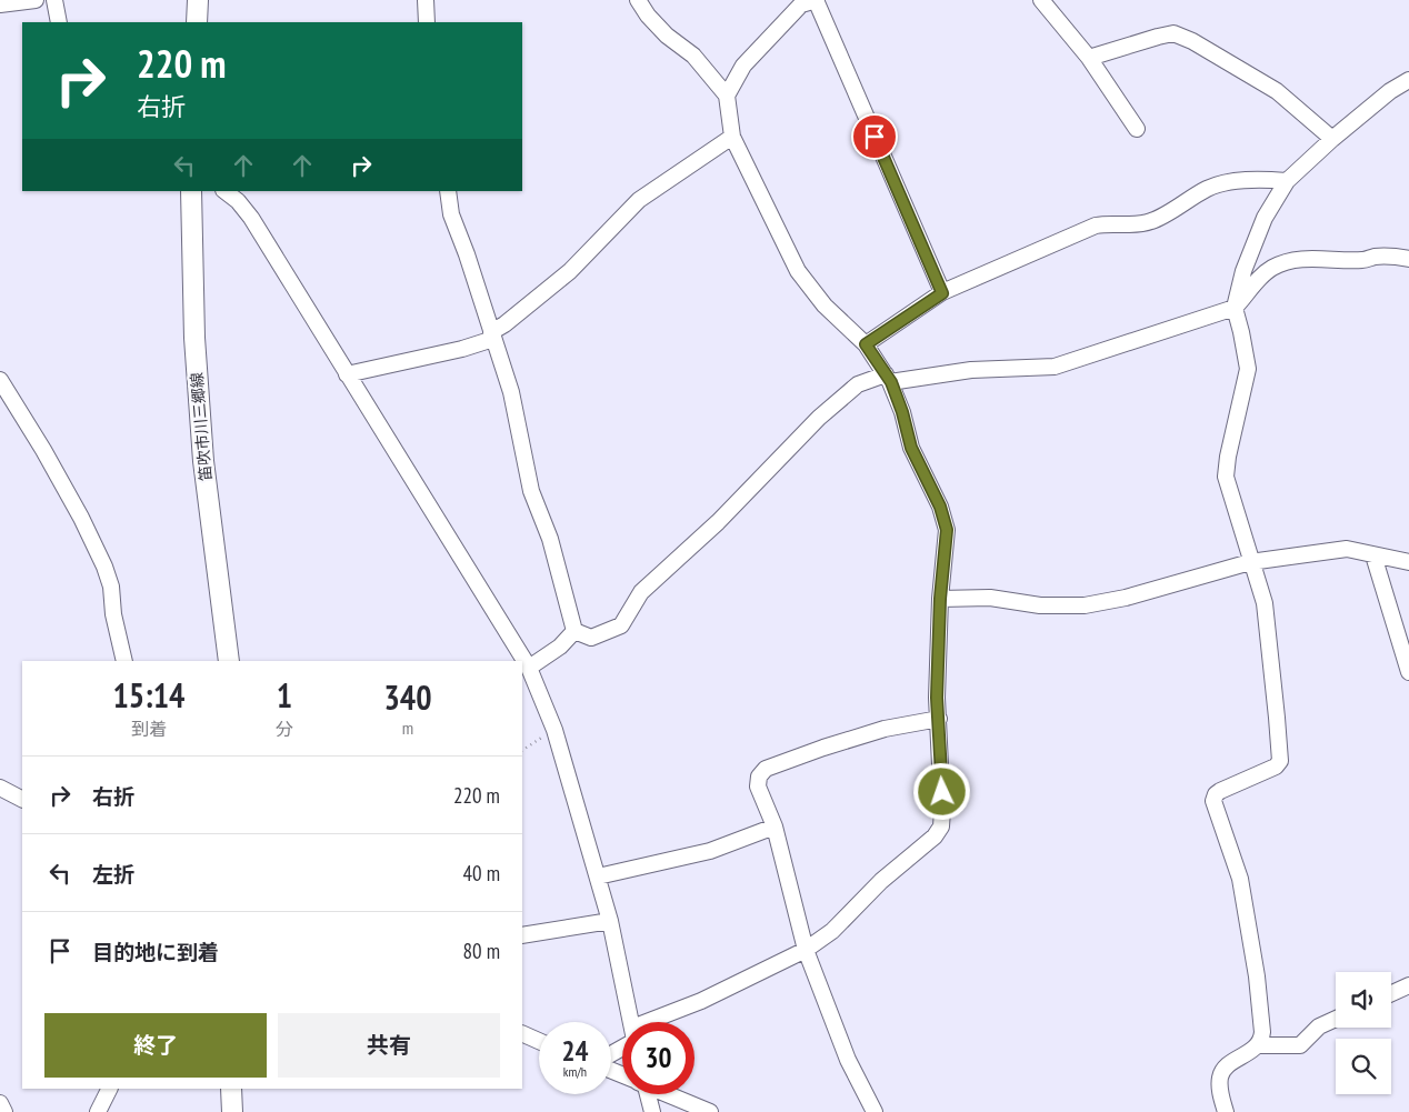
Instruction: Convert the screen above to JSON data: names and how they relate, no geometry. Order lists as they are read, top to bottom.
{
  "streets": {
    "main road": ["笛吹市川三郷線"]
  },
  "page": {
    "turn": ["220 m", "右折"],
    "eta": [
      "15:14",
      "到着",
      "1",
      "分",
      "340",
      "m"
    ],
    "list": [
      {
        "name": "右折",
        "value": "220 m"
      },
      {
        "name": "左折",
        "value": "40 m"
      },
      {
        "name": "目的地に到着",
        "value": "80 m"
      }
    ],
    "buttons": ["終了", "共有"],
    "speed": "24 km/h",
    "limit": "30"
  }
}
